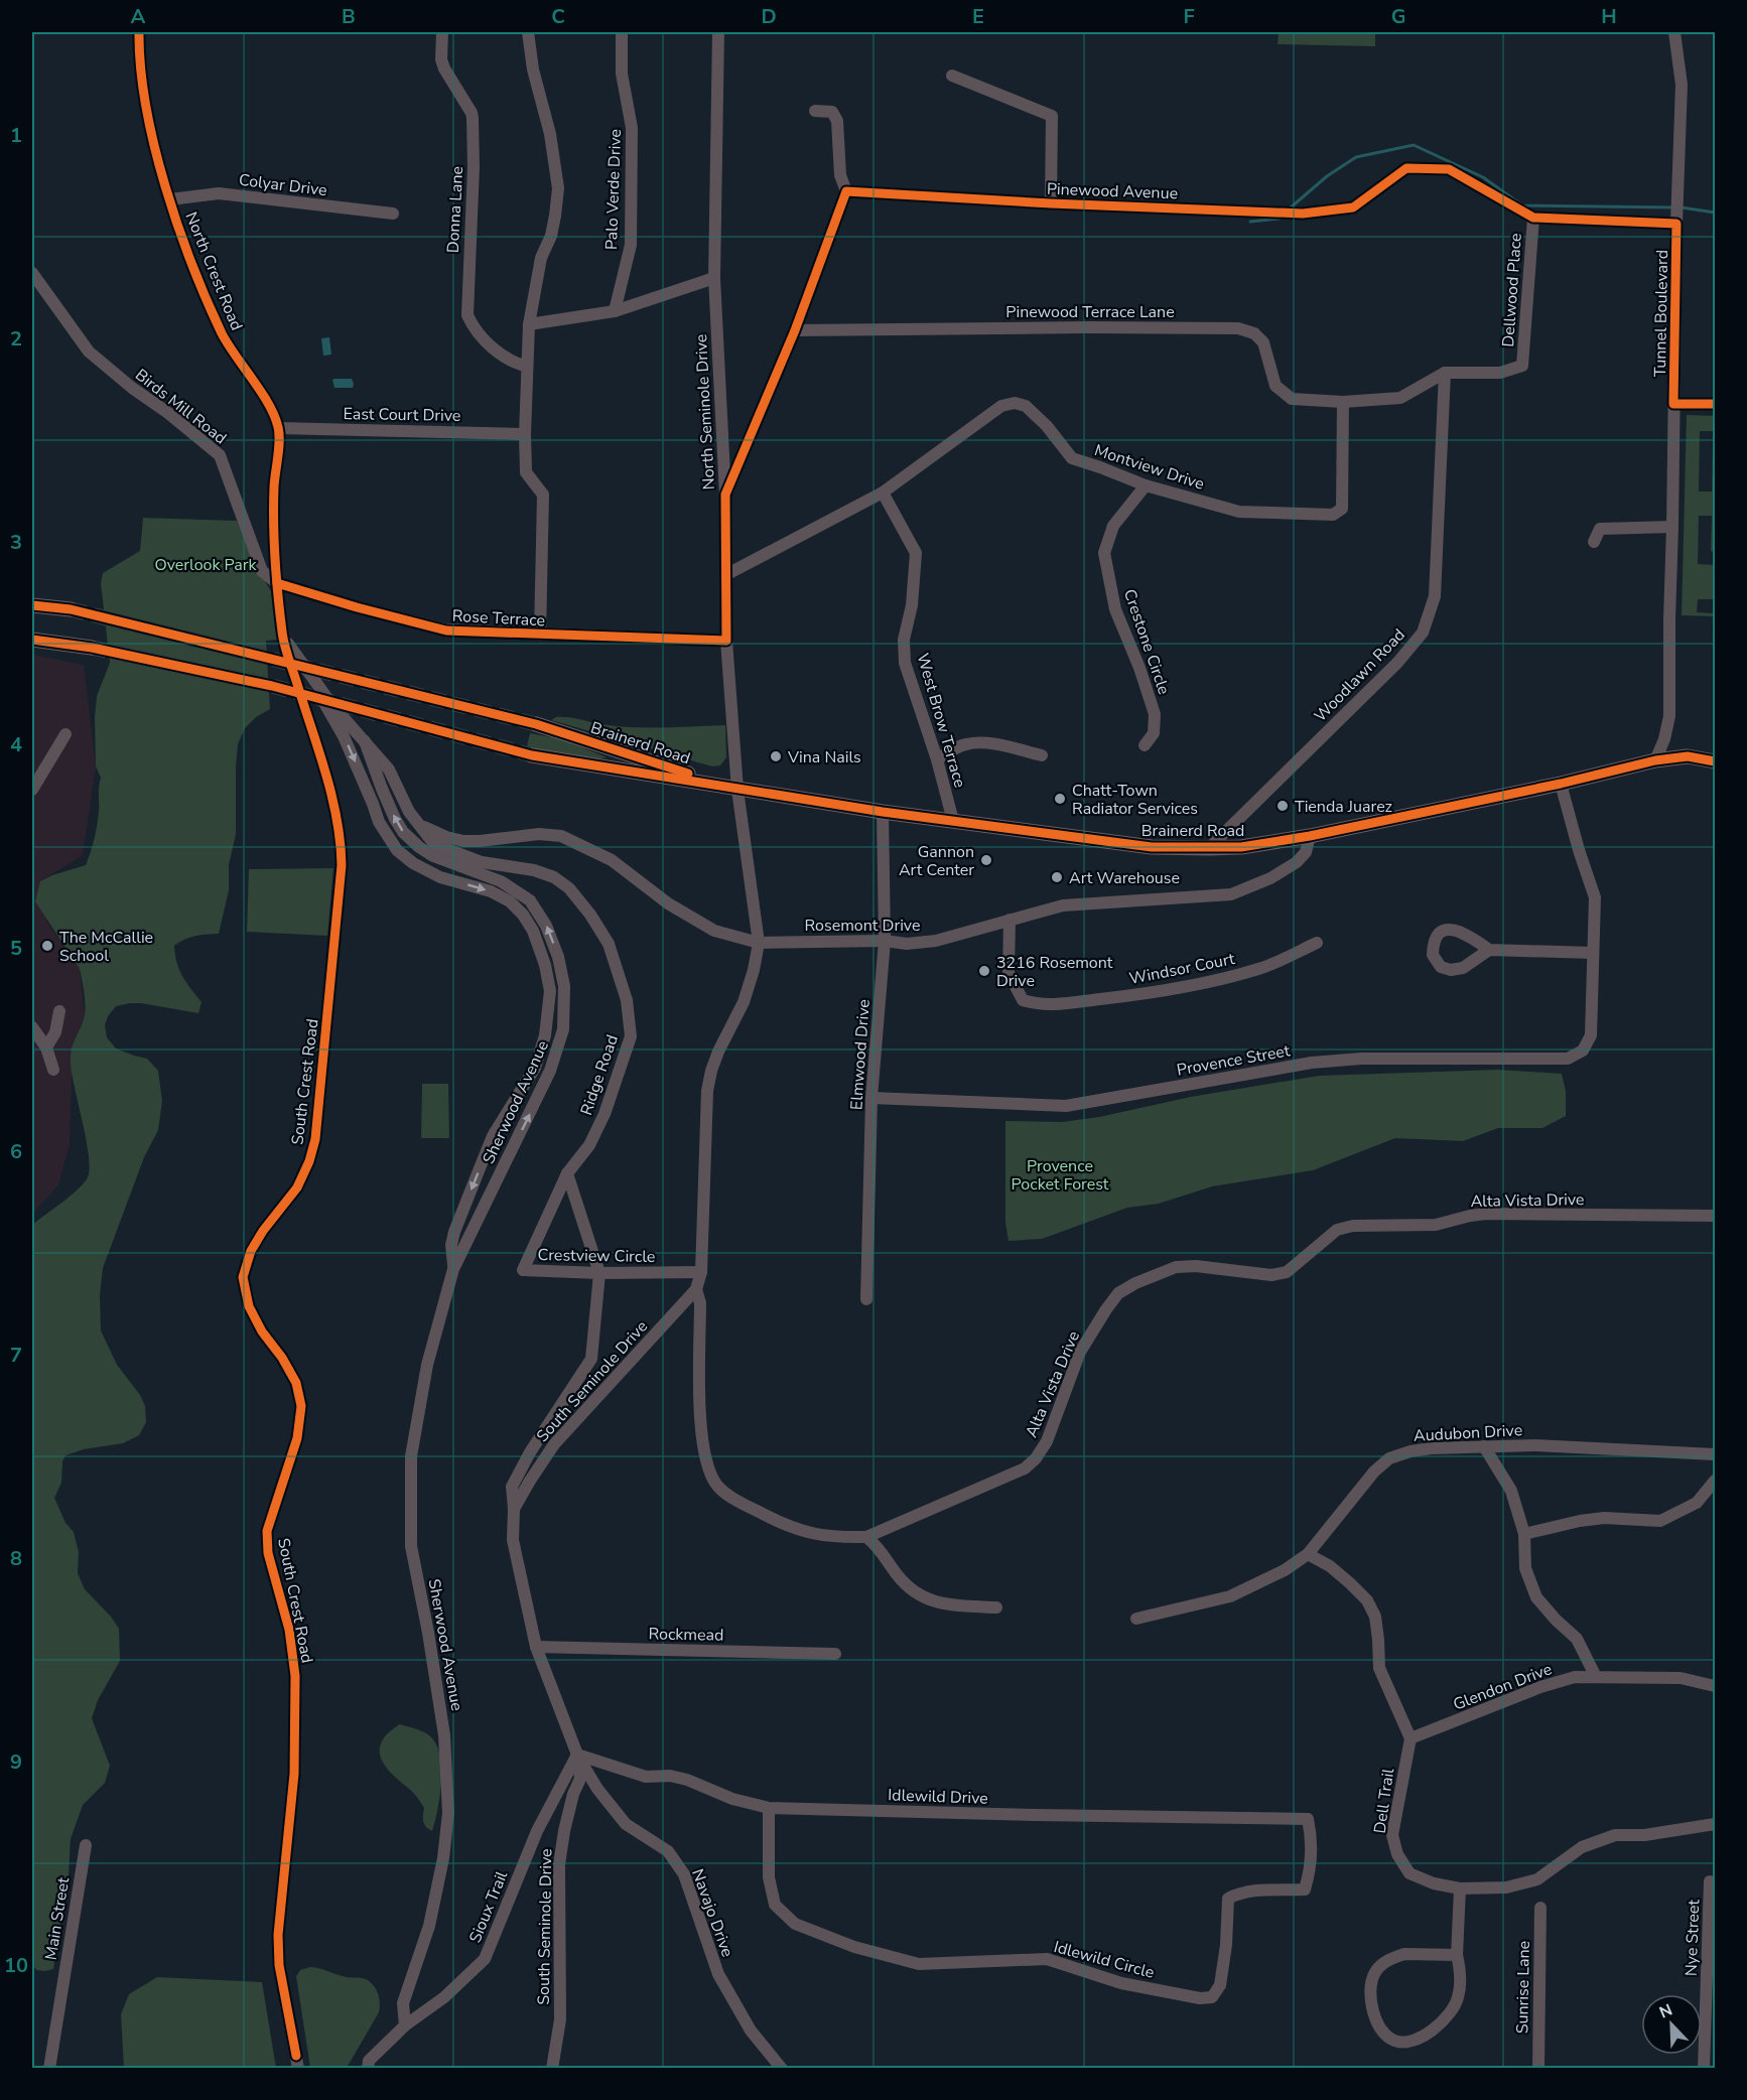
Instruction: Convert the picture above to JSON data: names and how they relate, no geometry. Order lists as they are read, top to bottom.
{
  "streets": {
    "main road": ["Brainerd Road"],
    "street": [
      "Colyar Drive",
      "Palo Verde Drive",
      "Pinewood Avenue",
      "Donna Lane",
      "North Crest Road",
      "Dellwood Place",
      "Pinewood Terrace Lane",
      "Tunnel Boulevard",
      "Birds Mill Road",
      "North Seminole Drive",
      "East Court Drive",
      "Montview Drive",
      "Rose Terrace",
      "Crestone Circle",
      "Woodlawn Road",
      "West Brow Terrace",
      "Rosemont Drive",
      "Windsor Court",
      "Elmwood Drive",
      "Provence Street",
      "Ridge Road",
      "South Crest Road",
      "Sherwood Avenue",
      "Alta Vista Drive",
      "Crestview Circle",
      "South Seminole Drive",
      "Audubon Drive",
      "Rockmead",
      "Glendon Drive",
      "Idlewild Drive",
      "Dell Trail",
      "Sioux Trail",
      "Navajo Drive",
      "Main Street",
      "Nye Street",
      "Idlewild Circle",
      "Sunrise Lane"
    ]
  },
  "crossings": [
    ["Colyar Drive", "North Crest Road"],
    ["Pinewood Avenue", "Dellwood Place"],
    ["Pinewood Avenue", "Tunnel Boulevard"],
    ["North Crest Road", "Birds Mill Road"],
    ["North Crest Road", "East Court Drive"],
    ["North Crest Road", "Rose Terrace"],
    ["North Crest Road", "South Crest Road"],
    ["Dellwood Place", "Woodlawn Road"],
    ["Pinewood Terrace Lane", "Montview Drive"],
    ["Tunnel Boulevard", "Brainerd Road"],
    ["Birds Mill Road", "Rose Terrace"],
    ["Birds Mill Road", "South Crest Road"],
    ["North Seminole Drive", "Montview Drive"],
    ["North Seminole Drive", "Rose Terrace"],
    ["North Seminole Drive", "Brainerd Road"],
    ["North Seminole Drive", "South Seminole Drive"],
    ["Montview Drive", "Crestone Circle"],
    ["Montview Drive", "West Brow Terrace"],
    ["Rose Terrace", "South Crest Road"],
    ["Woodlawn Road", "Brainerd Road"],
    ["West Brow Terrace", "Brainerd Road"],
    ["Brainerd Road", "Rosemont Drive"],
    ["Brainerd Road", "Elmwood Drive"],
    ["Brainerd Road", "South Seminole Drive"],
    ["Rosemont Drive", "Windsor Court"],
    ["Rosemont Drive", "Elmwood Drive"],
    ["Rosemont Drive", "Ridge Road"],
    ["Rosemont Drive", "South Seminole Drive"],
    ["Elmwood Drive", "Provence Street"],
    ["Ridge Road", "South Crest Road"],
    ["Ridge Road", "Sherwood Avenue"],
    ["Ridge Road", "Crestview Circle"],
    ["Sherwood Avenue", "Sioux Trail"],
    ["Alta Vista Drive", "South Seminole Drive"],
    ["Crestview Circle", "South Seminole Drive"],
    ["South Seminole Drive", "Rockmead"],
    ["South Seminole Drive", "Idlewild Drive"],
    ["South Seminole Drive", "Sioux Trail"],
    ["South Seminole Drive", "Navajo Drive"],
    ["Glendon Drive", "Dell Trail"],
    ["Idlewild Drive", "Sioux Trail"],
    ["Idlewild Drive", "Navajo Drive"],
    ["Idlewild Drive", "Idlewild Circle"],
    ["Sioux Trail", "Navajo Drive"]
  ],
  "parks": ["Overlook Park", "Provence Pocket Forest"],
  "places": [
    "Vina Nails",
    "Chatt-Town Radiator Services",
    "Tienda Juarez",
    "Gannon Art Center",
    "Art Warehouse",
    "The McCallie School",
    "3216 Rosemont Drive"
  ],
  "north": "top left",
  "grid": {
    "columns": [
      "A",
      "B",
      "C",
      "D",
      "E",
      "F",
      "G",
      "H"
    ],
    "rows": [
      "1",
      "2",
      "3",
      "4",
      "5",
      "6",
      "7",
      "8",
      "9",
      "10"
    ]
  }
}
